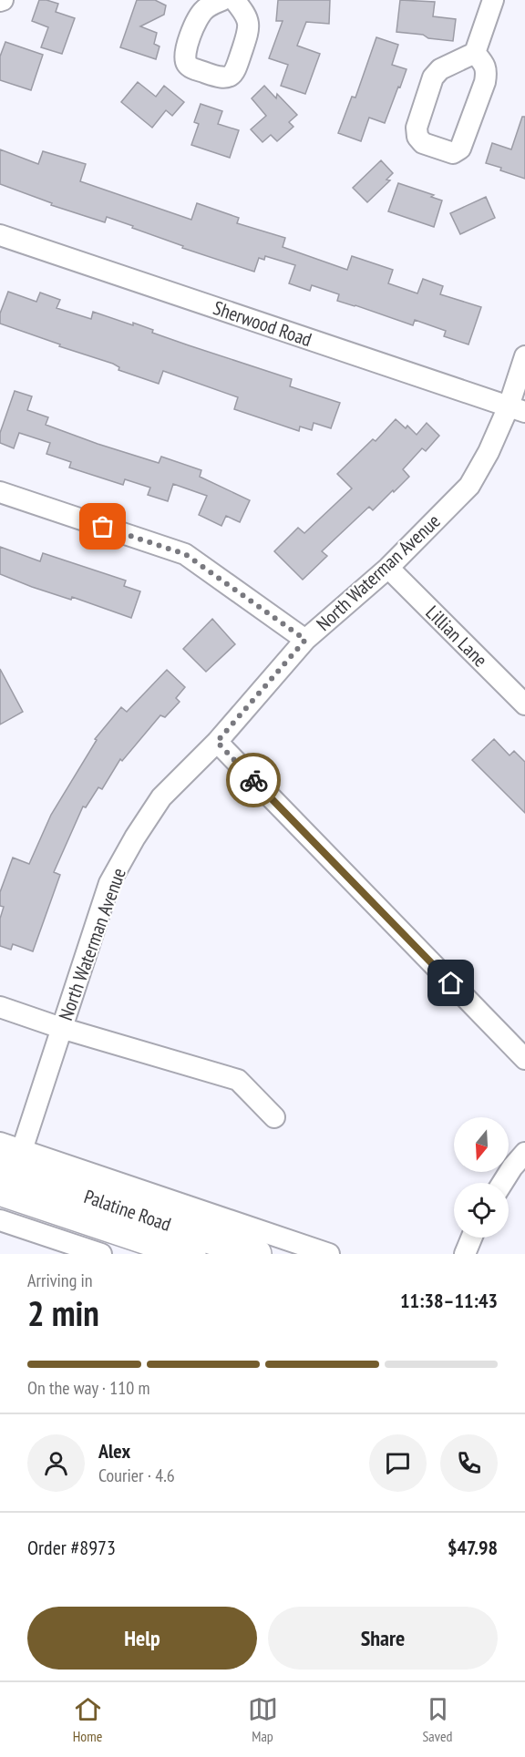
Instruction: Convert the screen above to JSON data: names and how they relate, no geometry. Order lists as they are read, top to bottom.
{
  "streets": {
    "highway": ["Palatine Road"],
    "street": ["Sherwood Road", "North Waterman Avenue", "Lillian Lane"]
  },
  "crossings": [
    ["Sherwood Road", "North Waterman Avenue"],
    ["North Waterman Avenue", "Lillian Lane"],
    ["North Waterman Avenue", "Palatine Road"]
  ],
  "north": "bottom",
  "page": {
    "heading": ["2 min", "Arriving in", "11:38–11:43"],
    "panel": [
      "Alex",
      "Courier · 4.6",
      "Order #8973",
      "$47.98"
    ],
    "bar": "On the way · 110 m",
    "buttons": ["Help", "Share"],
    "tabs": ["Home", "Map", "Saved"]
  }
}
